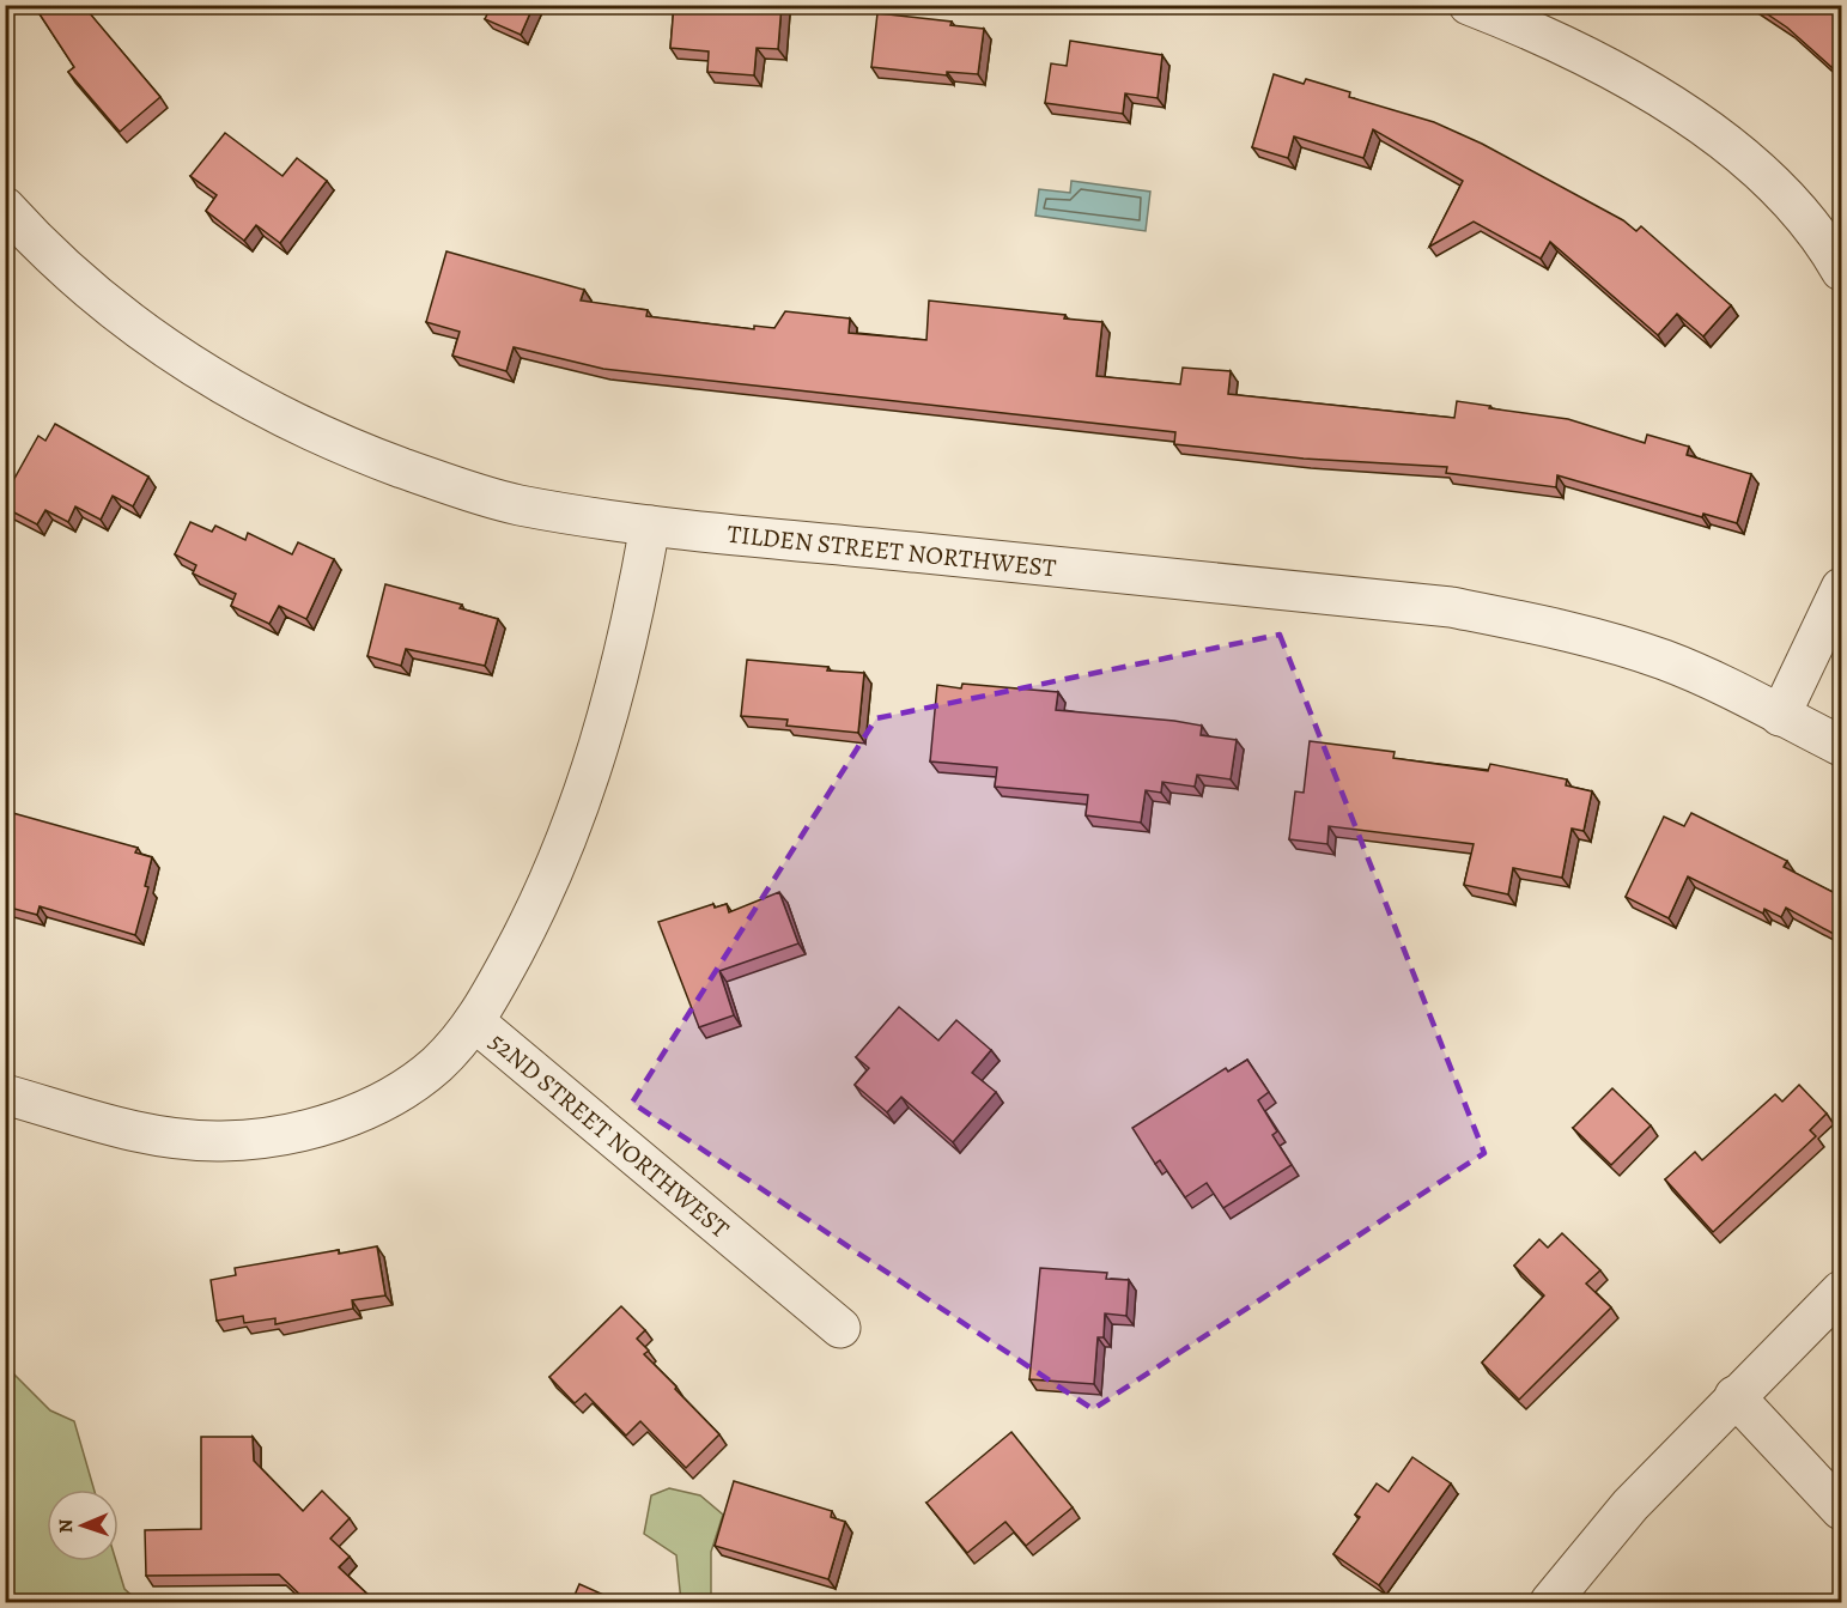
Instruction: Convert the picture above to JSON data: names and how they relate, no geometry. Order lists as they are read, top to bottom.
{
  "streets": {
    "street": ["TILDEN STREET NORTHWEST", "52ND STREET NORTHWEST"]
  },
  "north": "left"
}
